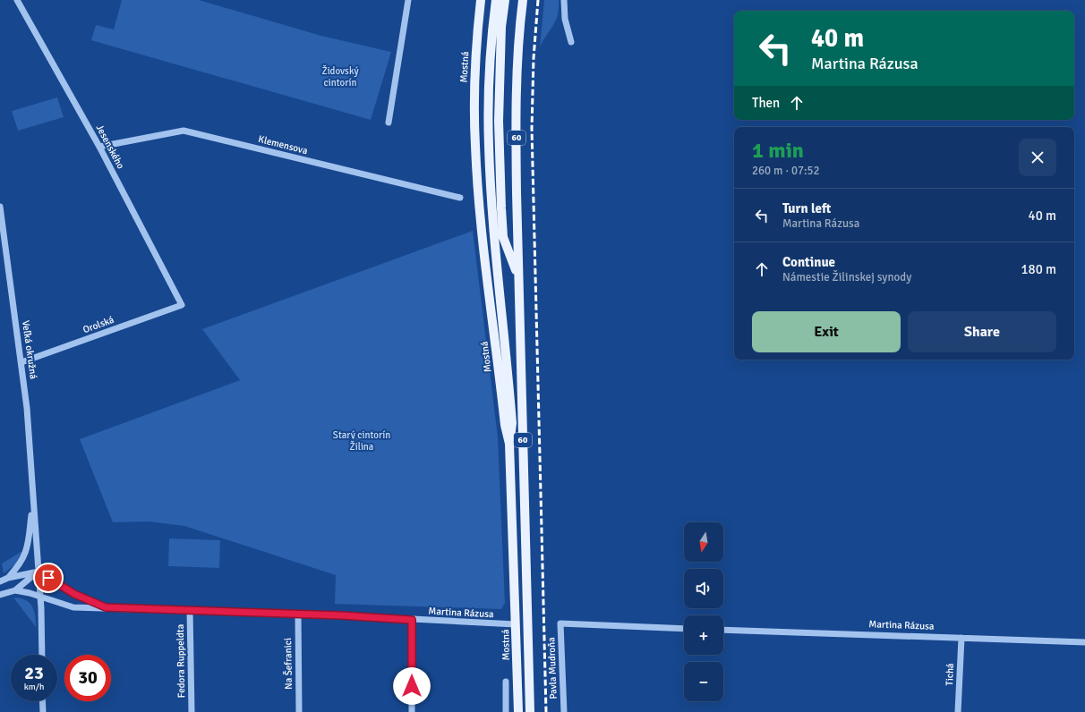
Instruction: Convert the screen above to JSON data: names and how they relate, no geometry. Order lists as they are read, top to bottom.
{
  "streets": {
    "main road": ["Mostná", "60"],
    "street": [
      "Klemensova",
      "Jesenského",
      "Orolská",
      "Veľká okružná",
      "Martina Rázusa",
      "Fedora Ruppeldta",
      "Na Šefranici",
      "Pavla Mudroňa",
      "Tichá"
    ]
  },
  "crossings": [
    ["Mostná", "Martina Rázusa"],
    ["Klemensova", "Jesenského"],
    ["Jesenského", "Orolská"],
    ["Orolská", "Veľká okružná"],
    ["Veľká okružná", "Martina Rázusa"],
    ["Martina Rázusa", "Fedora Ruppeldta"],
    ["Martina Rázusa", "Na Šefranici"],
    ["Martina Rázusa", "Tichá"]
  ],
  "parks": ["Židovský cintorín", "Starý cintorín Žilina"],
  "north": "bottom",
  "page": {
    "turn": ["40 m", "Martina Rázusa"],
    "then": "Then",
    "heading": ["1 min", "260 m · 07:52"],
    "list": [
      {
        "name": "Turn left",
        "note": "Martina Rázusa",
        "value": "40 m"
      },
      {
        "name": "Continue",
        "note": "Námestie Žilinskej synody",
        "value": "180 m"
      }
    ],
    "buttons": ["Exit", "Share"],
    "map_buttons": ["+", "−"],
    "speed": "23 km/h",
    "limit": "30"
  }
}
